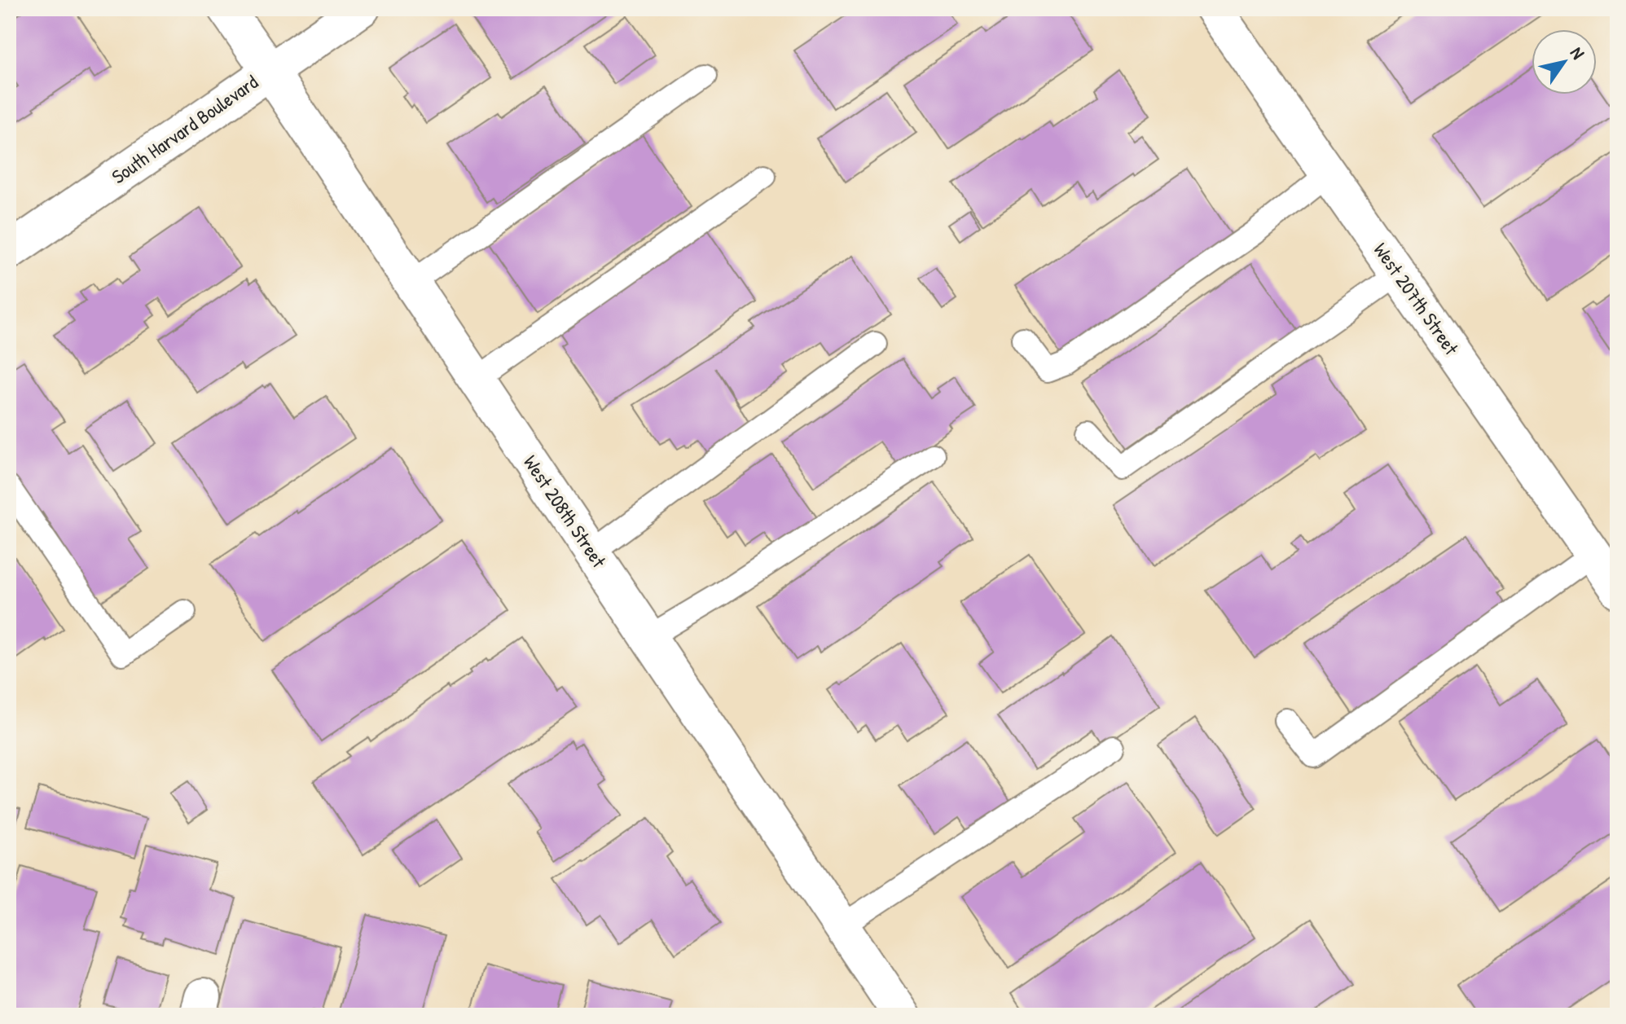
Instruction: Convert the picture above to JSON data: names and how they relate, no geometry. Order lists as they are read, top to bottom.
{
  "streets": {
    "street": ["South Harvard Boulevard", "West 207th Street", "West 208th Street"]
  },
  "crossings": [
    ["South Harvard Boulevard", "West 208th Street"]
  ],
  "north": "top right"
}
